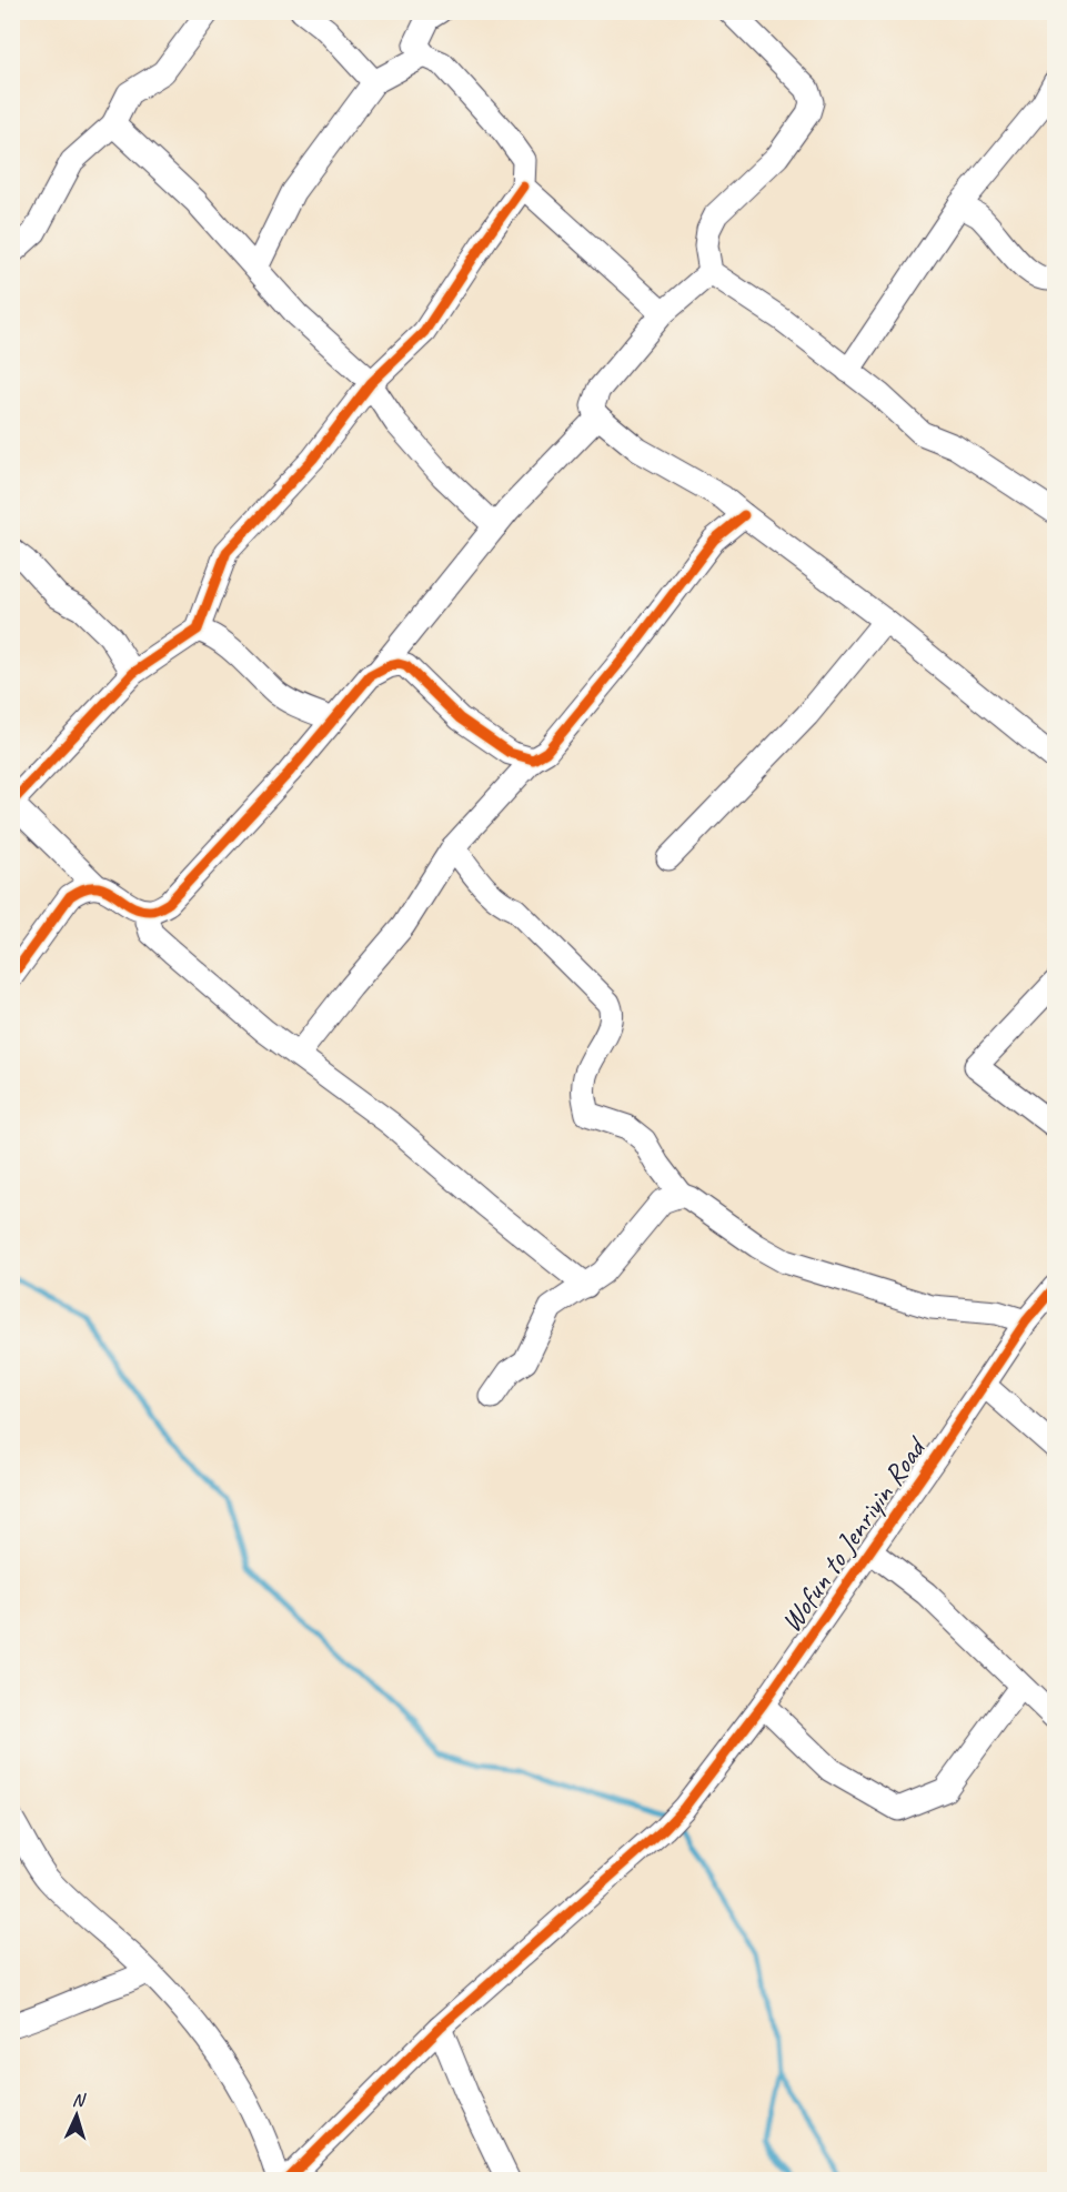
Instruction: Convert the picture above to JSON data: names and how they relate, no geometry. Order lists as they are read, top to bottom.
{
  "streets": {
    "street": ["Wofun to Jenriyin Road"]
  },
  "north": "top"
}
